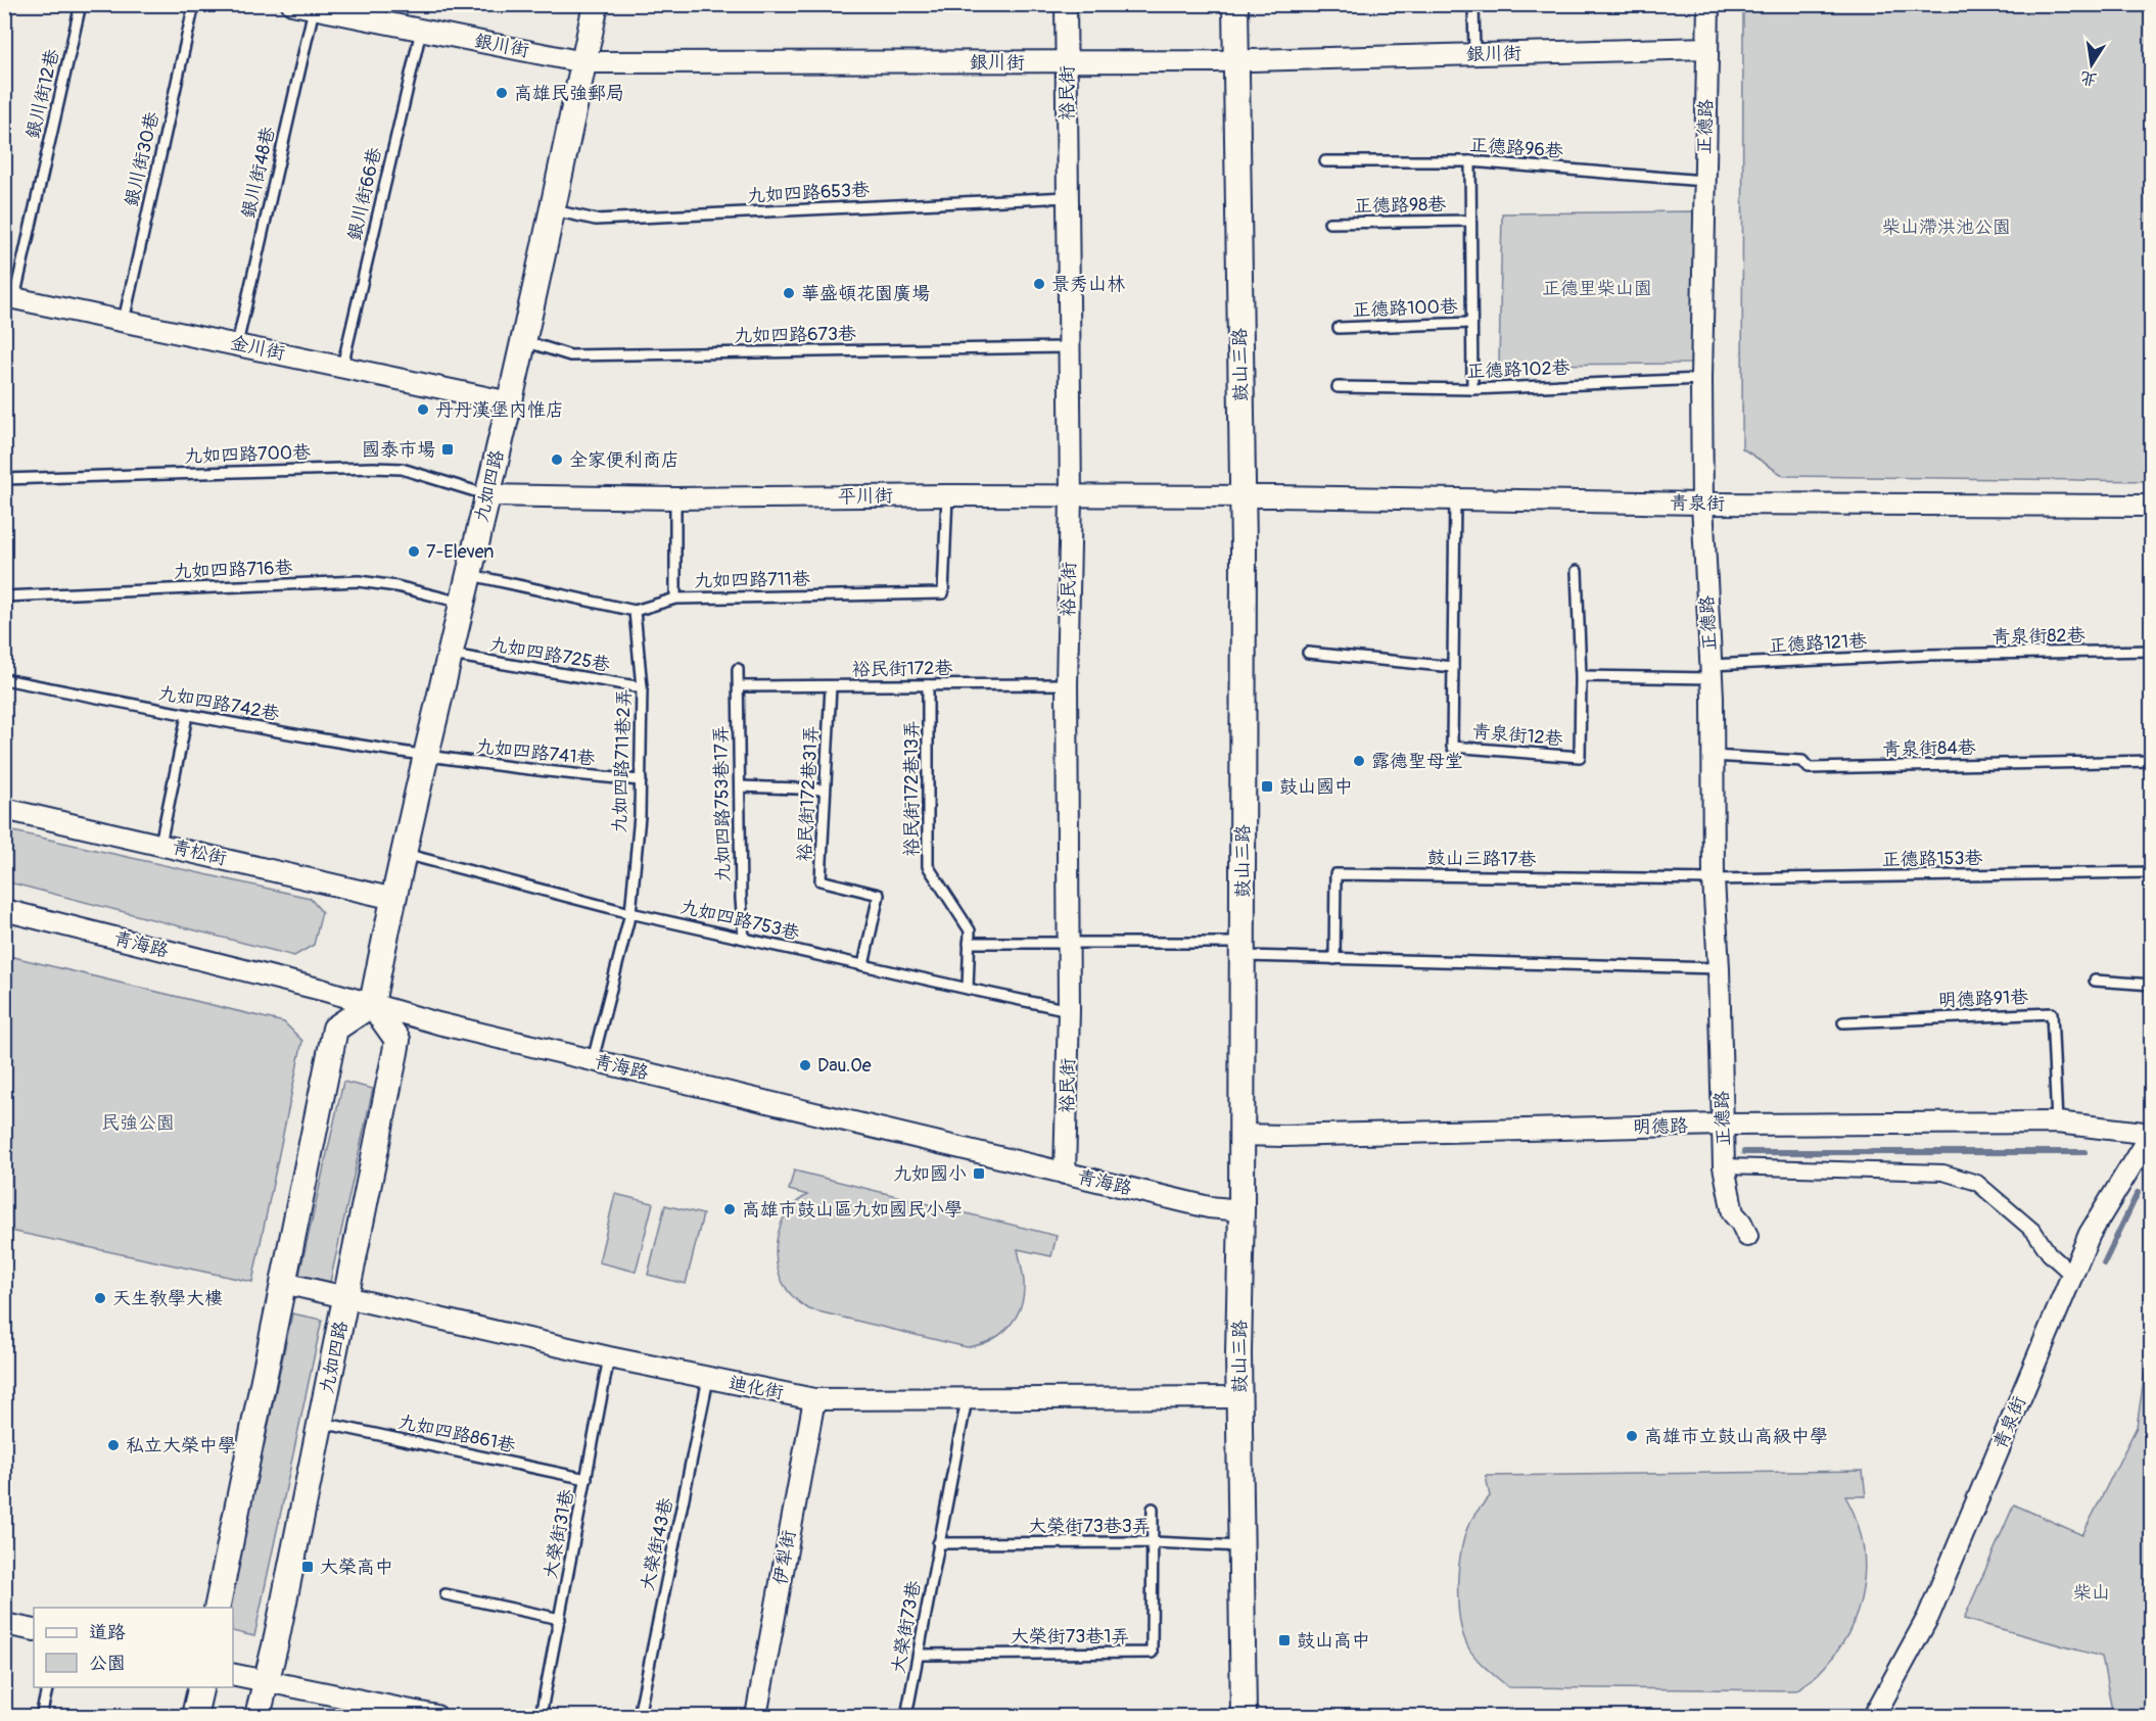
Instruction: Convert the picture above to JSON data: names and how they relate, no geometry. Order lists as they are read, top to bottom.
{
  "streets": {
    "street": [
      "銀川街",
      "裕民街",
      "正德路",
      "金川街",
      "鼓山三路",
      "九如四路",
      "平川街",
      "青泉街",
      "青松街",
      "青海路",
      "明德路",
      "迪化街",
      "伊犁街"
    ],
    "lane": [
      "銀川街12巷",
      "正德路96巷",
      "銀川街30巷",
      "銀川街48巷",
      "九如四路653巷",
      "銀川街66巷",
      "正德路98巷",
      "正德路100巷",
      "九如四路673巷",
      "正德路102巷",
      "九如四路700巷",
      "九如四路716巷",
      "九如四路711巷",
      "青泉街82巷",
      "正德路121巷",
      "九如四路725巷",
      "裕民街172巷",
      "九如四路742巷",
      "青泉街12巷",
      "青泉街84巷",
      "九如四路741巷",
      "九如四路711巷2弄",
      "裕民街172巷13弄",
      "裕民街172巷31弄",
      "九如四路753巷17弄",
      "鼓山三路17巷",
      "正德路153巷",
      "九如四路753巷",
      "明德路91巷",
      "九如四路861巷",
      "大榮街73巷3弄",
      "大榮街31巷",
      "大榮街43巷",
      "大榮街73巷",
      "大榮街73巷1弄"
    ]
  },
  "crossings": [
    ["銀川街", "裕民街"],
    ["銀川街", "正德路"],
    ["銀川街", "銀川街48巷"],
    ["銀川街", "銀川街66巷"],
    ["銀川街", "鼓山三路"],
    ["銀川街", "九如四路"],
    ["裕民街", "九如四路653巷"],
    ["裕民街", "九如四路673巷"],
    ["裕民街", "平川街"],
    ["裕民街", "裕民街172巷"],
    ["裕民街", "九如四路753巷"],
    ["裕民街", "青海路"],
    ["銀川街12巷", "金川街"],
    ["正德路", "正德路96巷"],
    ["正德路", "正德路102巷"],
    ["正德路", "青泉街"],
    ["正德路", "正德路121巷"],
    ["正德路", "青泉街84巷"],
    ["正德路", "鼓山三路17巷"],
    ["正德路", "正德路153巷"],
    ["正德路", "明德路"],
    ["銀川街30巷", "金川街"],
    ["銀川街48巷", "金川街"],
    ["九如四路653巷", "九如四路"],
    ["銀川街66巷", "金川街"],
    ["九如四路673巷", "九如四路"],
    ["金川街", "九如四路"],
    ["鼓山三路", "平川街"],
    ["鼓山三路", "青泉街"],
    ["鼓山三路", "青海路"],
    ["鼓山三路", "明德路"],
    ["鼓山三路", "迪化街"],
    ["鼓山三路", "大榮街73巷3弄"],
    ["九如四路700巷", "九如四路"],
    ["九如四路700巷", "平川街"],
    ["九如四路", "平川街"],
    ["九如四路", "九如四路716巷"],
    ["九如四路", "九如四路725巷"],
    ["九如四路", "九如四路742巷"],
    ["九如四路", "九如四路741巷"],
    ["九如四路", "青松街"],
    ["九如四路", "九如四路753巷"],
    ["九如四路", "青海路"],
    ["九如四路", "迪化街"],
    ["九如四路", "九如四路861巷"],
    ["平川街", "青泉街"],
    ["平川街", "九如四路711巷"],
    ["青泉街", "青泉街12巷"],
    ["青泉街", "明德路"],
    ["九如四路711巷", "九如四路711巷2弄"],
    ["青泉街82巷", "正德路121巷"],
    ["九如四路725巷", "九如四路711巷2弄"],
    ["裕民街172巷", "裕民街172巷13弄"],
    ["裕民街172巷", "裕民街172巷31弄"],
    ["裕民街172巷", "九如四路753巷17弄"],
    ["九如四路742巷", "九如四路741巷"],
    ["九如四路741巷", "九如四路711巷2弄"],
    ["九如四路711巷2弄", "九如四路753巷"],
    ["九如四路711巷2弄", "青海路"],
    ["裕民街172巷13弄", "九如四路753巷"],
    ["裕民街172巷31弄", "九如四路753巷"],
    ["九如四路753巷17弄", "九如四路753巷"],
    ["鼓山三路17巷", "正德路153巷"],
    ["明德路91巷", "明德路"],
    ["迪化街", "大榮街31巷"],
    ["迪化街", "大榮街43巷"],
    ["迪化街", "伊犁街"],
    ["迪化街", "大榮街73巷"],
    ["九如四路861巷", "大榮街31巷"],
    ["大榮街73巷3弄", "大榮街73巷"],
    ["大榮街73巷3弄", "大榮街73巷1弄"],
    ["大榮街73巷", "大榮街73巷1弄"]
  ],
  "parks": [
    "柴山滯洪池公園",
    "正德里柴山園",
    "民強公園",
    "柴山"
  ],
  "places": {
    "other": [
      "高雄民強郵局",
      "景秀山林",
      "華盛頓花園廣場",
      "丹丹漢堡內惟店",
      "全家便利商店",
      "7-Eleven",
      "露德聖母堂",
      "Dau.Oe",
      "高雄市鼓山區九如國民小學",
      "天生教學大樓",
      "高雄市立鼓山高級中學",
      "私立大榮中學"
    ],
    "transit": [
      "國泰市場",
      "鼓山國中",
      "九如國小",
      "大榮高中",
      "鼓山高中"
    ]
  },
  "legend": ["道路", "公園"],
  "north": "bottom"
}
